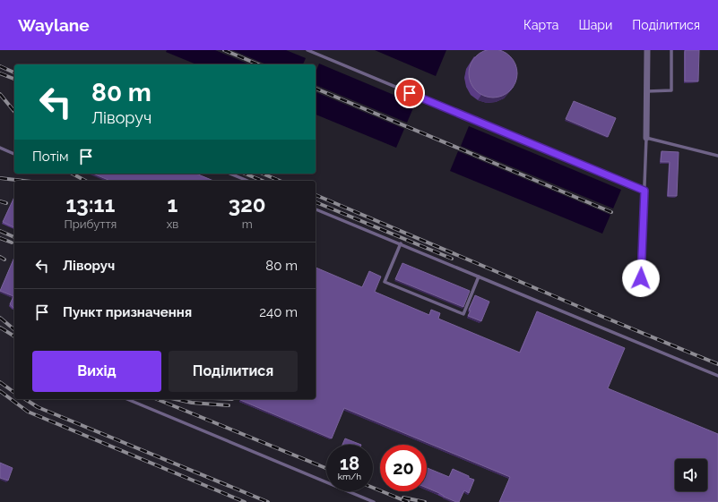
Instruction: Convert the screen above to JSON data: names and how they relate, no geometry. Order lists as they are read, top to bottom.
{
  "page": {
    "header": "Waylane",
    "nav": ["Карта", "Шари", "Поділитися"],
    "turn": ["80 m", "Ліворуч"],
    "then": "Потім",
    "eta": [
      "13:11",
      "Прибуття",
      "1",
      "хв",
      "320",
      "m"
    ],
    "list": [
      {
        "name": "Ліворуч",
        "value": "80 m"
      },
      {
        "name": "Пункт призначення",
        "value": "240 m"
      }
    ],
    "buttons": ["Вихід", "Поділитися"],
    "speed": "18 km/h",
    "limit": "20"
  }
}
